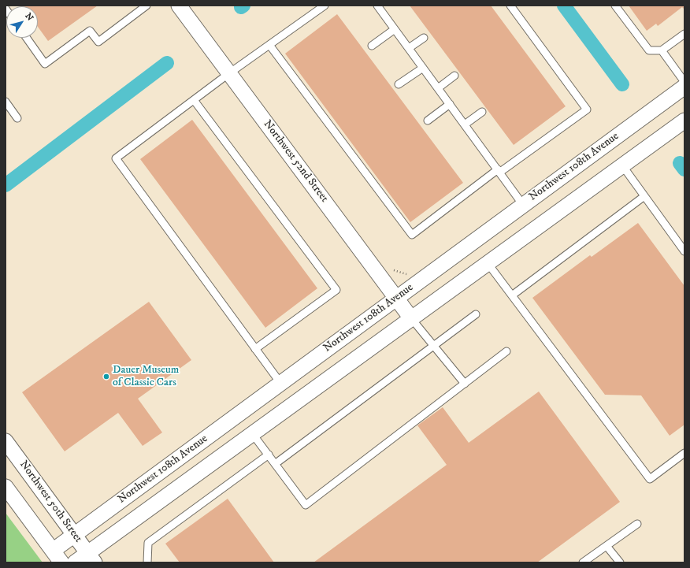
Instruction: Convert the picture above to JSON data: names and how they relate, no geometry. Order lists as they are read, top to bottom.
{
  "streets": {
    "street": ["Northwest 52nd Street", "Northwest 108th Avenue", "Northwest 50th Street"]
  },
  "crossings": [
    ["Northwest 52nd Street", "Northwest 108th Avenue"],
    ["Northwest 108th Avenue", "Northwest 50th Street"]
  ],
  "places": ["Dauer Museum of Classic Cars"],
  "north": "top right"
}
